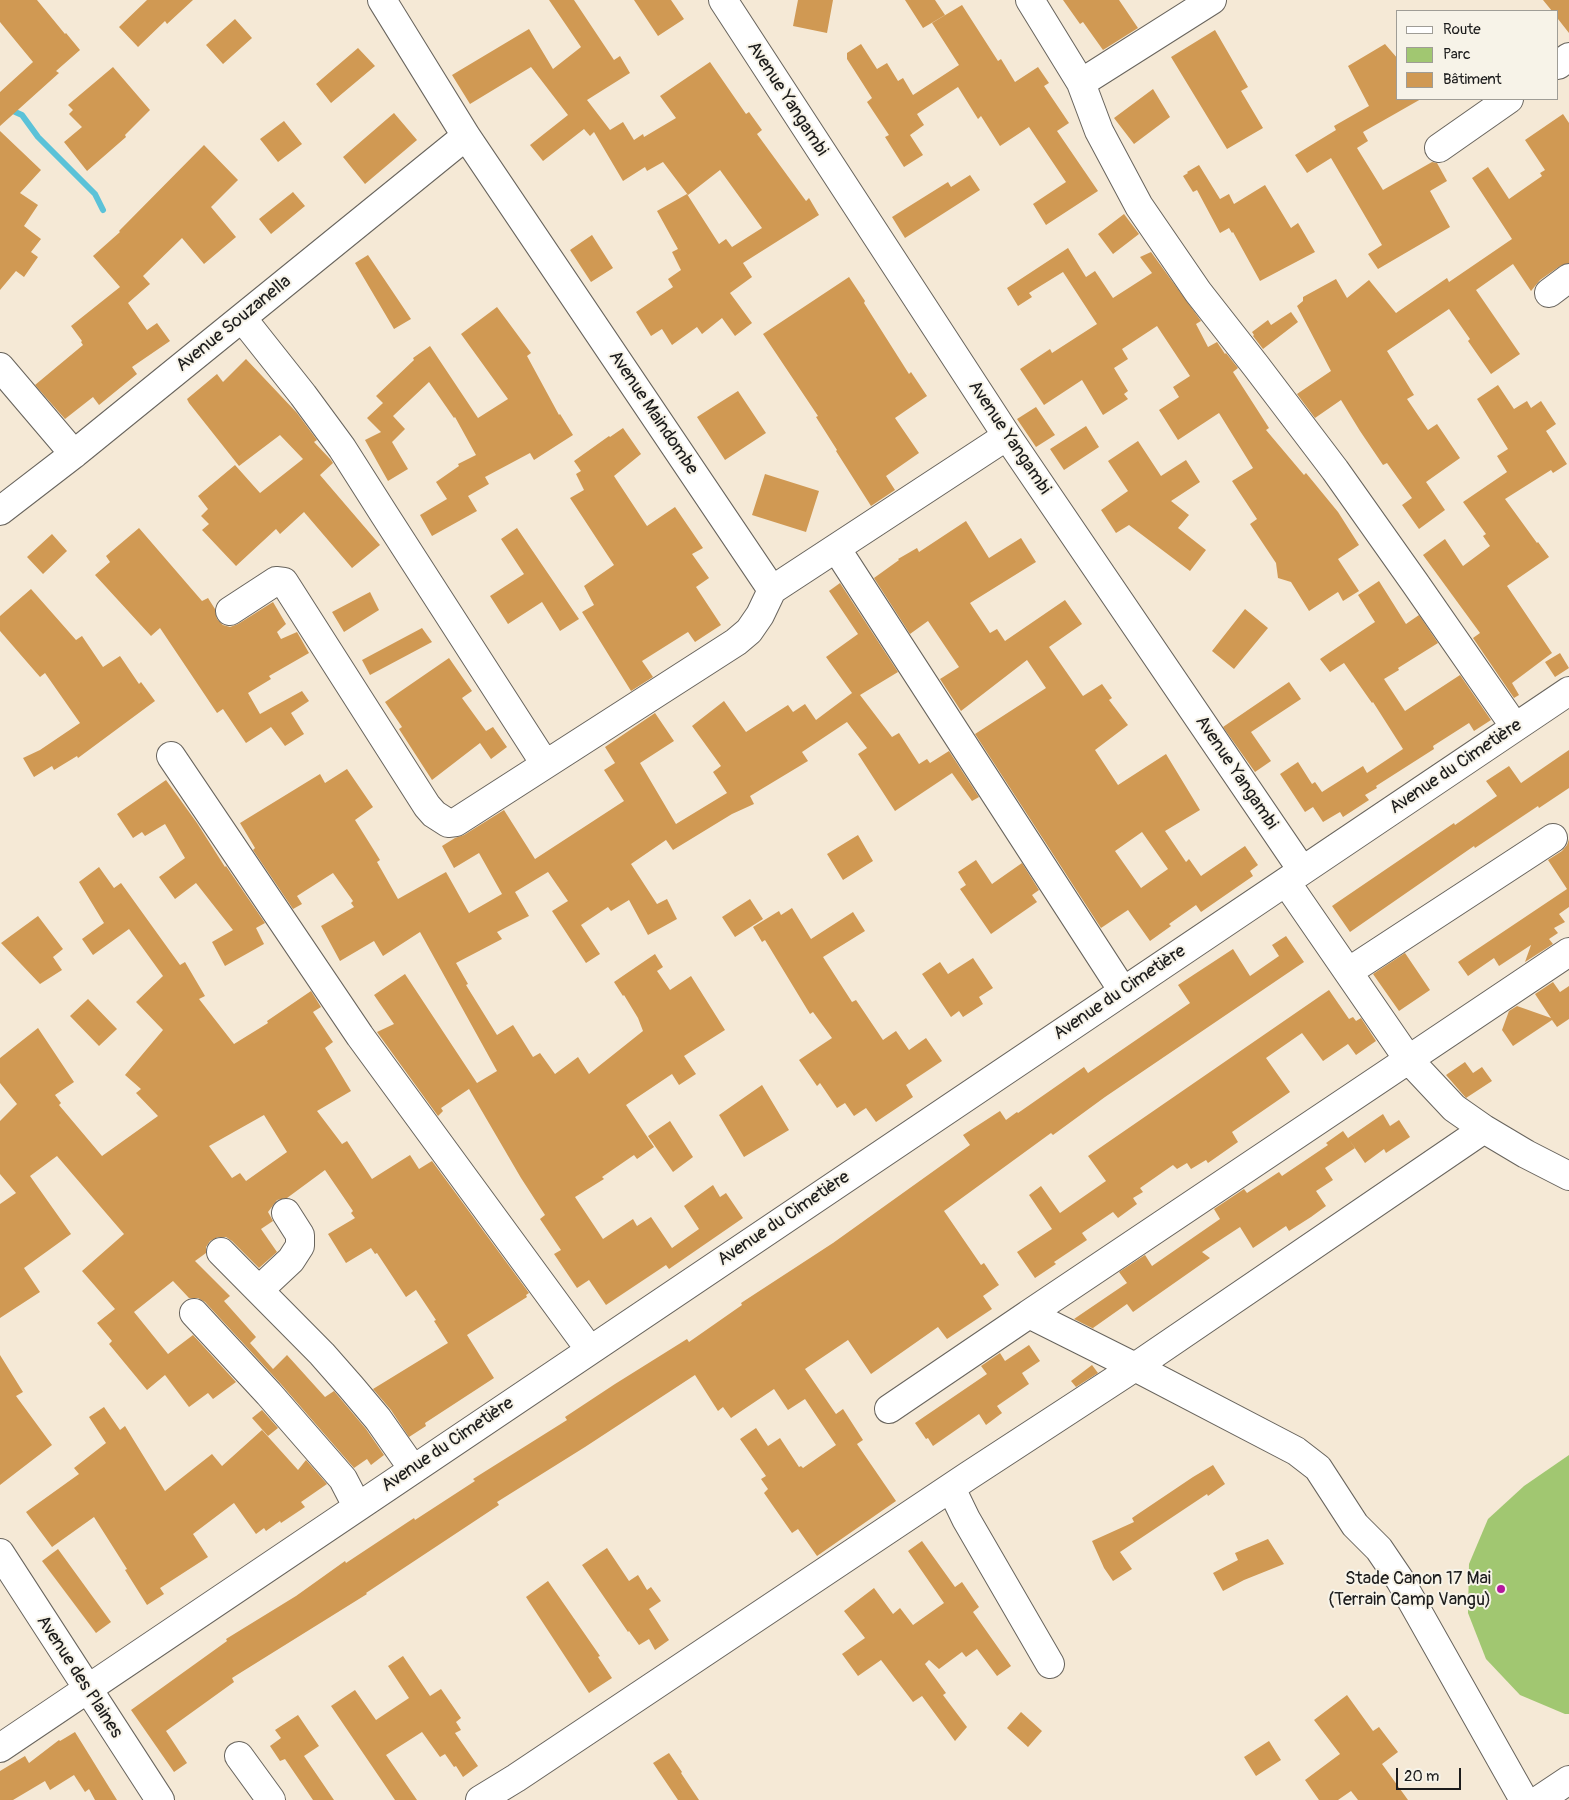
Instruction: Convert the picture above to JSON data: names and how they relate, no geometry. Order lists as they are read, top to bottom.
{
  "streets": {
    "street": [
      "Avenue Yangambi",
      "Avenue Souzanella",
      "Avenue Maindombe",
      "Avenue du Cimetière",
      "Avenue des Plaines"
    ]
  },
  "crossings": [
    ["Avenue Yangambi", "Avenue du Cimetière"],
    ["Avenue Souzanella", "Avenue Maindombe"],
    ["Avenue du Cimetière", "Avenue des Plaines"]
  ],
  "places": ["Stade Canon 17 Mai (Terrain Camp Vangu)"],
  "legend": ["Route", "Parc", "Bâtiment"],
  "scale_bar": "20 m"
}
